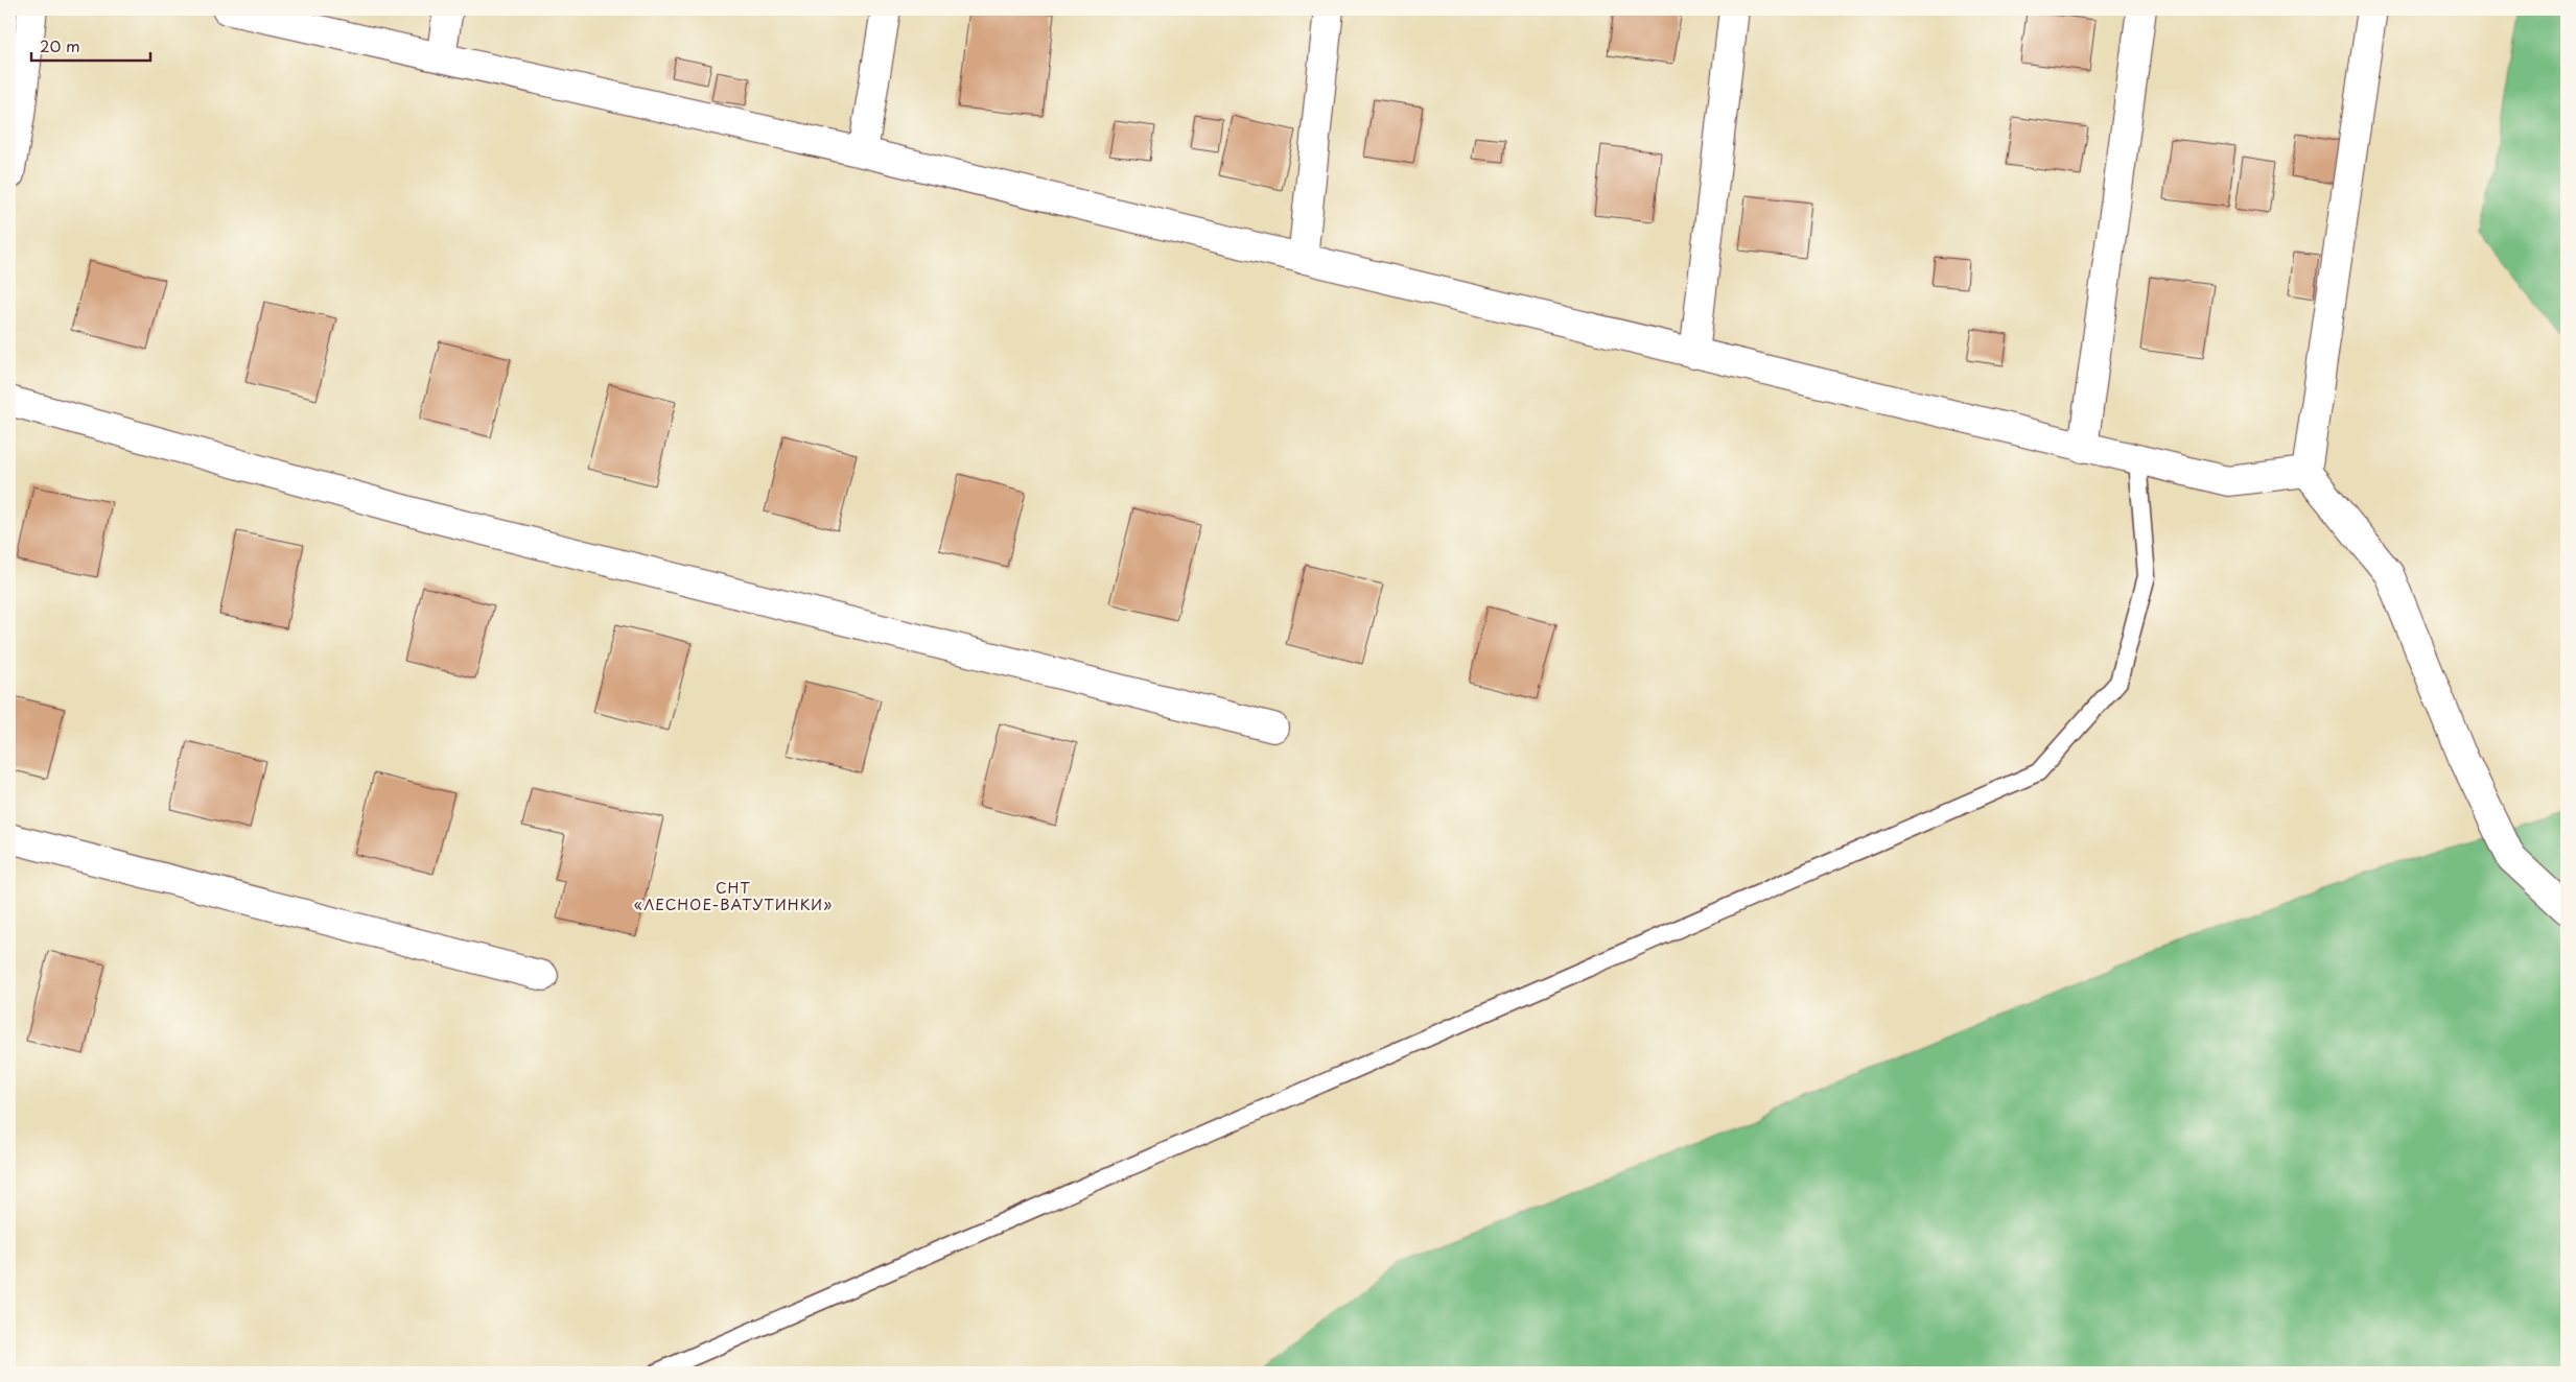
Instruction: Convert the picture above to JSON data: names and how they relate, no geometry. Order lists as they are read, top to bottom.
{
  "districts": ["СНТ «ЛЕСНОЕ-ВАТУТИНКИ»"],
  "scale_bar": "20 m"
}
